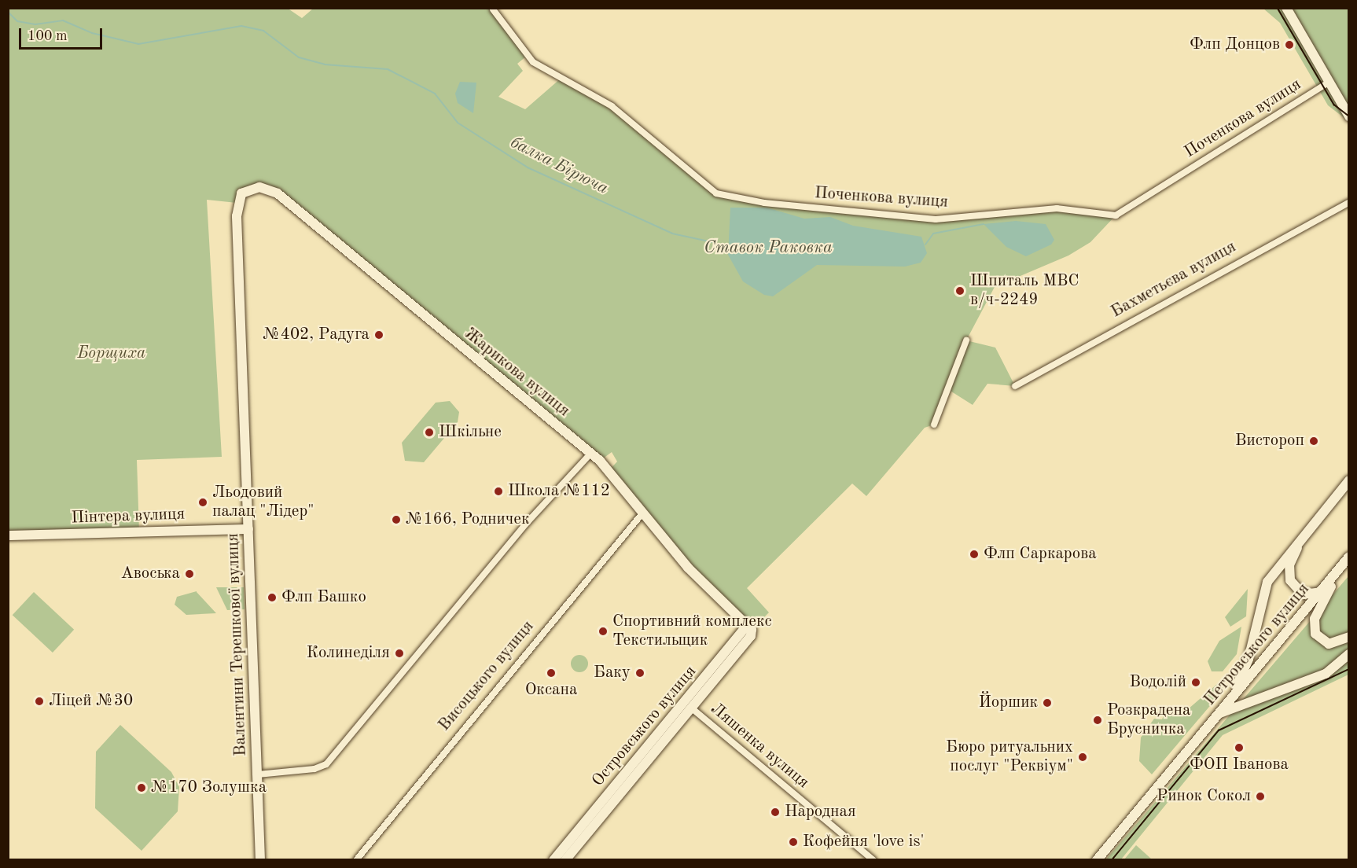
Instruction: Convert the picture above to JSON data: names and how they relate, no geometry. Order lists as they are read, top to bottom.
{
  "streets": {
    "street": [
      "Поченкова вулиця",
      "Бахметьєва вулиця",
      "Жарикова вулиця",
      "Пінтера вулиця",
      "Валентини Терешкової вулиця",
      "Петровського вулиця",
      "Висоцького вулиця",
      "Островського вулиця",
      "Ляшенка вулиця"
    ]
  },
  "crossings": [
    ["Жарикова вулиця", "Валентини Терешкової вулиця"],
    ["Жарикова вулиця", "Висоцького вулиця"],
    ["Жарикова вулиця", "Островського вулиця"],
    ["Пінтера вулиця", "Валентини Терешкової вулиця"],
    ["Островського вулиця", "Ляшенка вулиця"]
  ],
  "water": ["балка Бірюча", "Ставок Раковка"],
  "parks": ["Борщиха"],
  "places": [
    "Флп Донцов",
    "Шпиталь МВС в/ч-2249",
    "№402, Радуга",
    "Шкільне",
    "Вистороп",
    "Школа №112",
    "Льодовий палац \"Лідер\"",
    "№166, Родничек",
    "Флп Саркарова",
    "Авоська",
    "Флп Башко",
    "Спортивний комплекс Текстильщик",
    "Колинеділя",
    "Оксана",
    "Баку",
    "Водолій",
    "Ліцей №30",
    "Йоршик",
    "Розкрадена Брусничка",
    "ФОП Іванова",
    "Бюро ритуальних послуг \"Реквіум\"",
    "№170 Золушка",
    "Ринок Сокол",
    "Народная",
    "Кофейня 'love is'"
  ],
  "scale_bar": "100 m"
}
